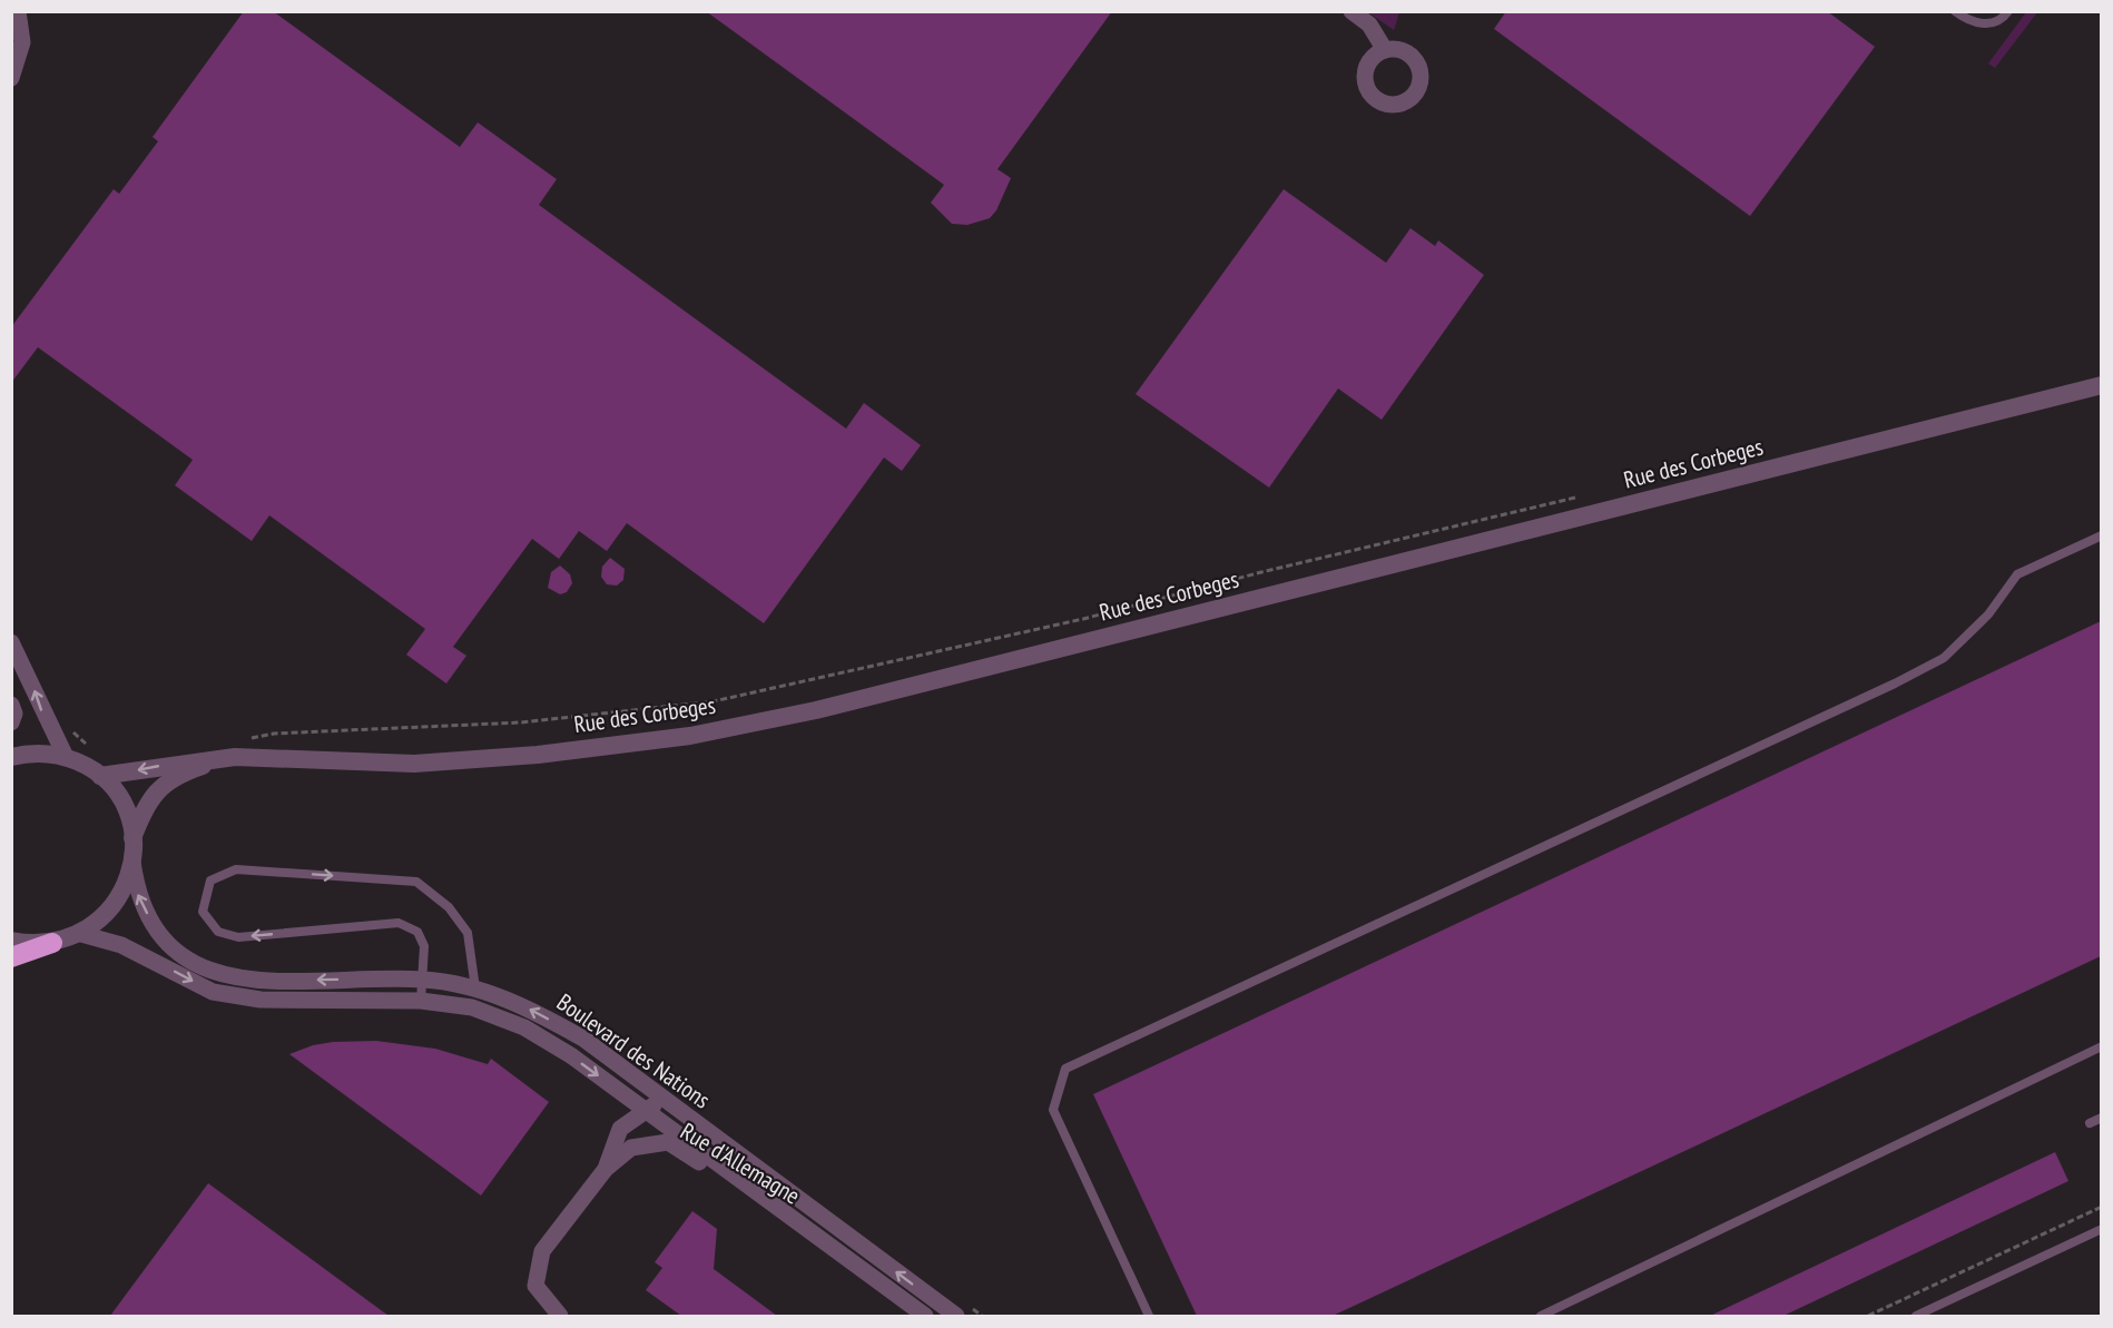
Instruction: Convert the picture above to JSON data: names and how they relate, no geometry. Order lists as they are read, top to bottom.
{
  "streets": {
    "street": ["Rue des Corbeges", "Boulevard des Nations", "Rue d'Allemagne"]
  },
  "crossings": [
    ["Boulevard des Nations", "Rue d'Allemagne"]
  ]
}
